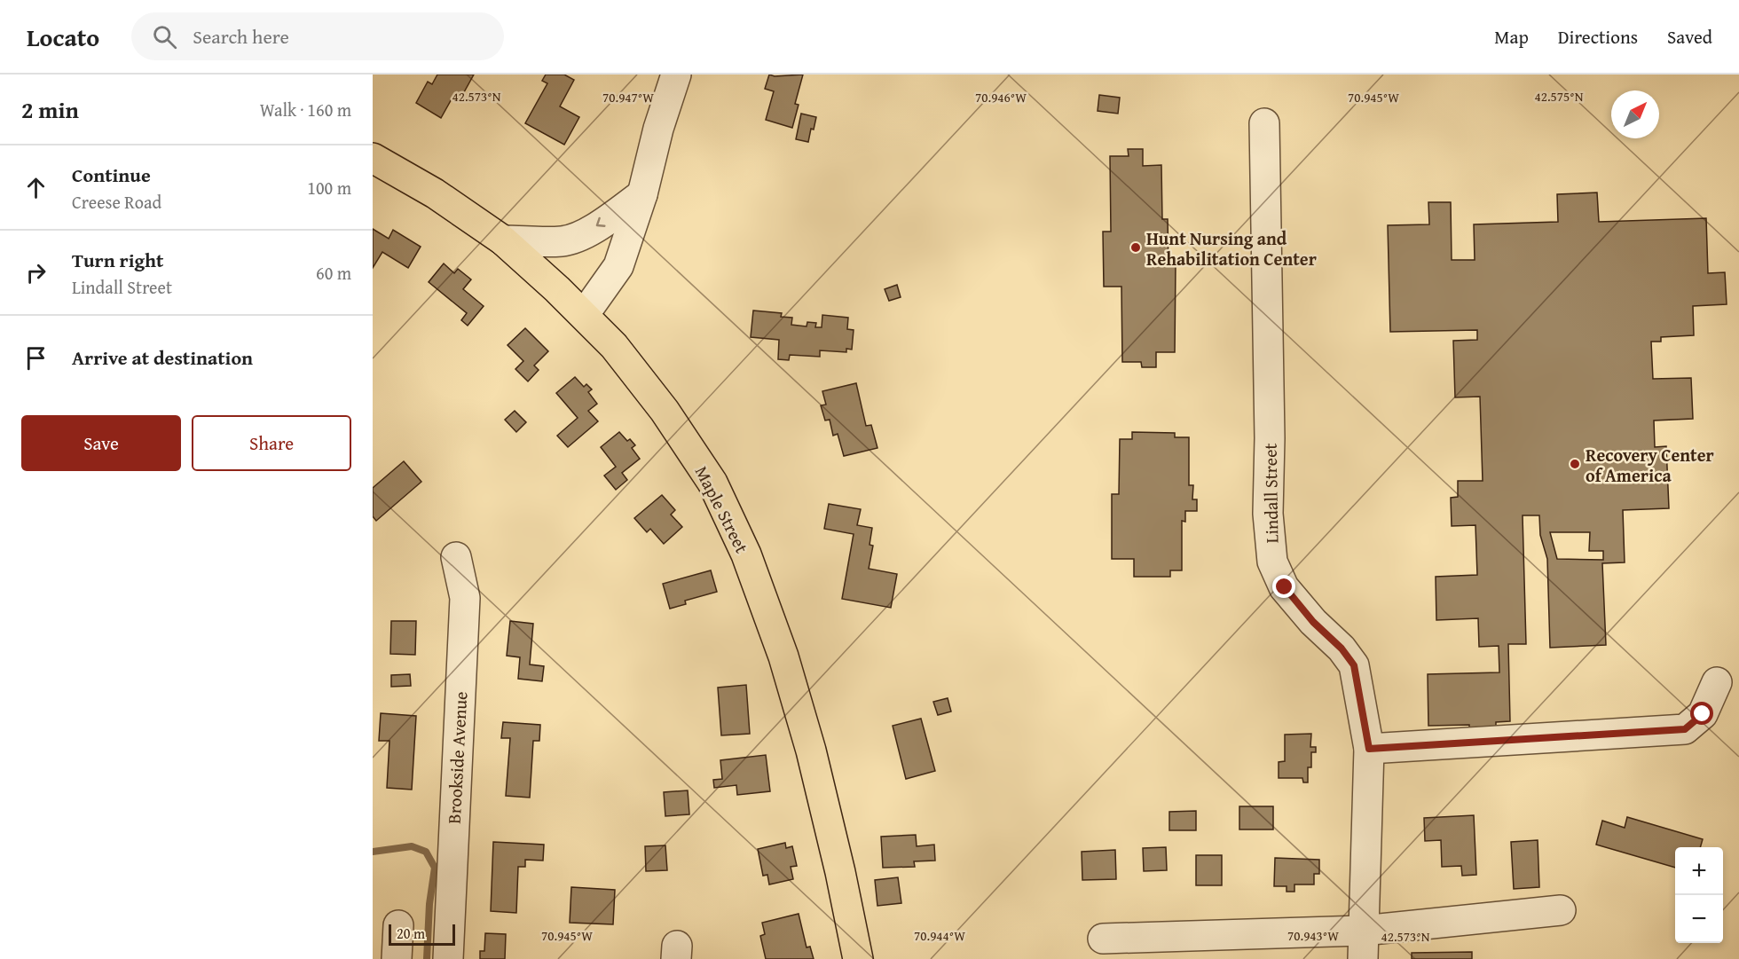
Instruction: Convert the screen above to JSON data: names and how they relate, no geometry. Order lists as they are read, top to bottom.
{
  "streets": {
    "main road": ["Maple Street"],
    "street": ["Lindall Street", "Brookside Avenue"]
  },
  "places": ["Hunt Nursing and Rehabilitation Center", "Recovery Center of America"],
  "scale_bar": "20 m",
  "north": "top right",
  "page": {
    "header": "Locato",
    "search": "Search here",
    "nav": ["Map", "Directions", "Saved"],
    "heading": ["2 min", "Walk · 160 m"],
    "list": [
      ["Continue", "Creese Road", "100 m"],
      ["Turn right", "Lindall Street", "60 m"],
      "Arrive at destination"
    ],
    "buttons": ["Save", "Share"],
    "map_buttons": ["+", "−"],
    "scale": "20 m"
  },
  "coordinates": [
    "42.575°N",
    "42.573°N",
    "70.946°W",
    "70.947°W",
    "70.945°W",
    "70.944°W",
    "70.943°W"
  ]
}
